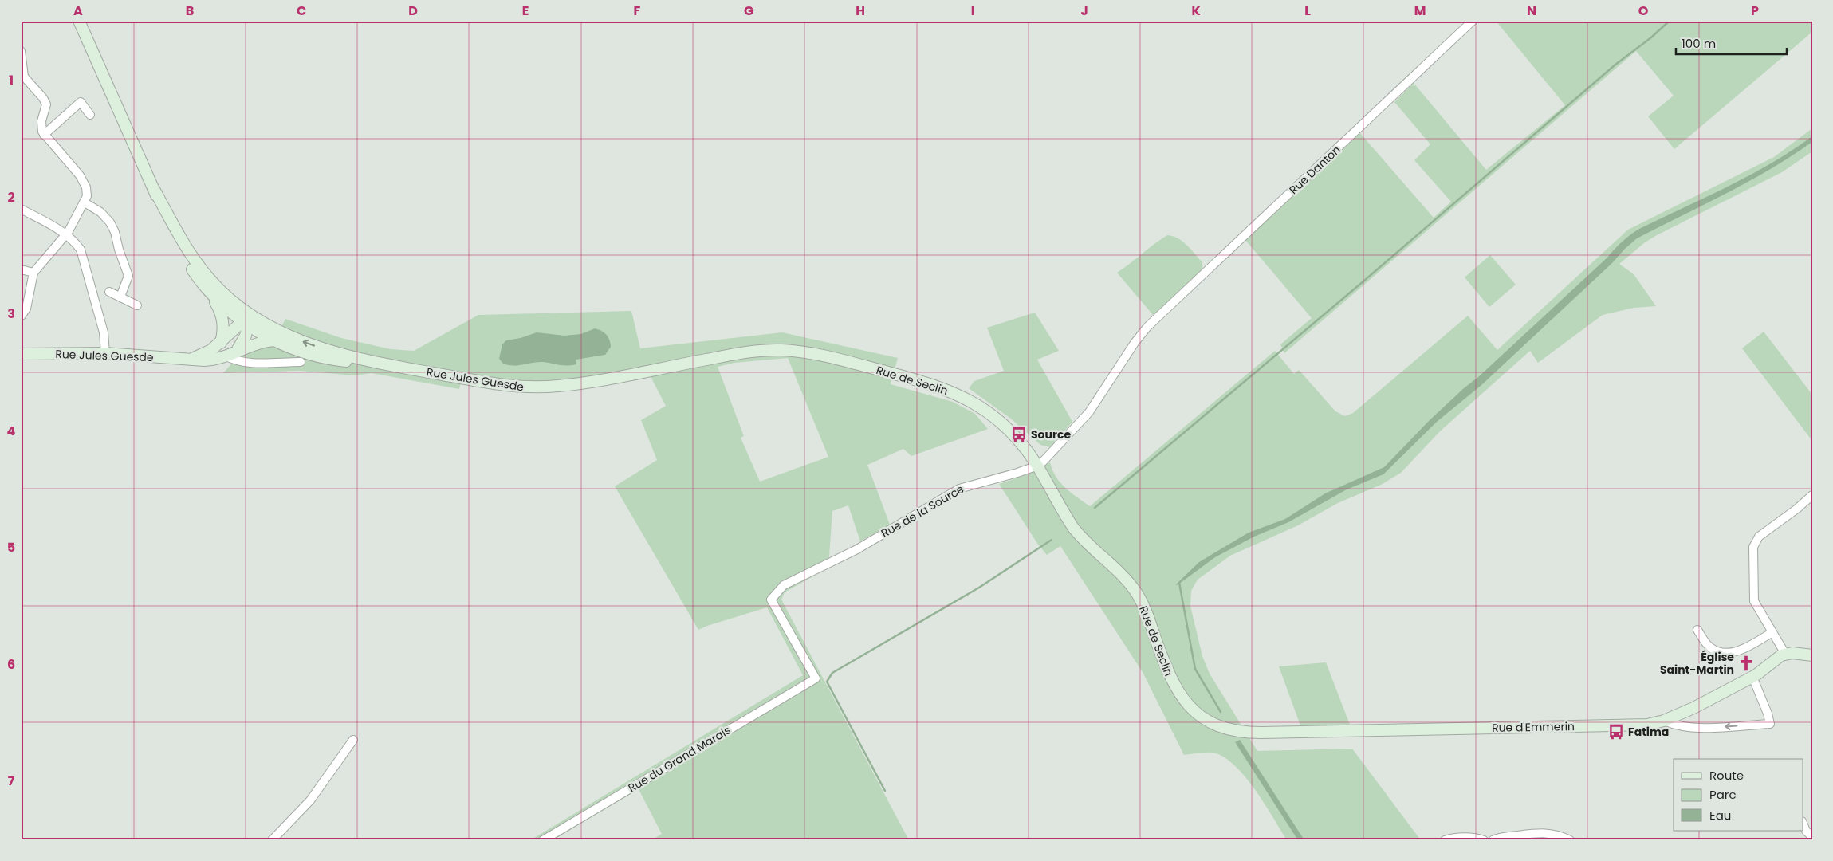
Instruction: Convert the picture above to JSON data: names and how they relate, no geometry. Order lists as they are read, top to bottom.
{
  "streets": {
    "main road": ["Rue Jules Guesde", "Rue de Seclin", "Rue d'Emmerin"],
    "street": ["Rue Danton", "Rue de la Source", "Rue du Grand Marais"]
  },
  "crossings": [
    ["Rue Danton", "Rue de la Source"],
    ["Rue Jules Guesde", "Rue de Seclin"],
    ["Rue de Seclin", "Rue de la Source"],
    ["Rue de Seclin", "Rue d'Emmerin"],
    ["Rue de la Source", "Rue du Grand Marais"]
  ],
  "places": {
    "bus stop": ["Source", "Fatima"],
    "church": ["Église Saint-Martin"]
  },
  "legend": ["Route", "Parc", "Eau"],
  "scale_bar": "100 m",
  "grid": {
    "columns": [
      "A",
      "B",
      "C",
      "D",
      "E",
      "F",
      "G",
      "H",
      "I",
      "J",
      "K",
      "L",
      "M",
      "N",
      "O",
      "P"
    ],
    "rows": [
      "1",
      "2",
      "3",
      "4",
      "5",
      "6",
      "7"
    ]
  }
}
